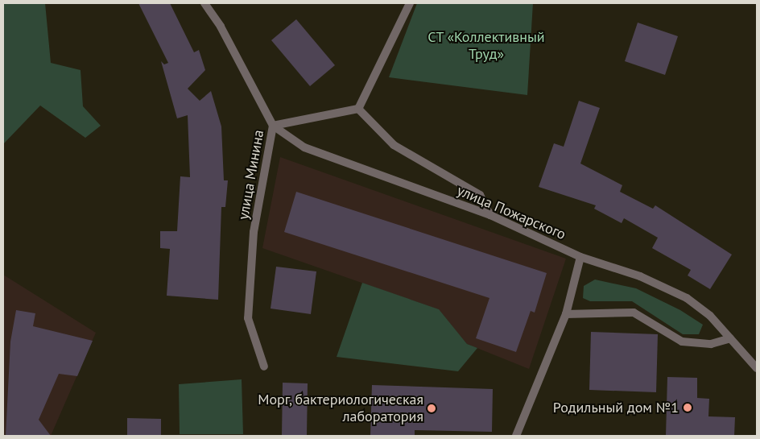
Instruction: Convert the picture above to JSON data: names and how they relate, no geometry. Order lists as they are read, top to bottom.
{
  "streets": {
    "street": ["улица Минина", "улица Пожарского"]
  },
  "crossings": [
    ["улица Минина", "улица Пожарского"]
  ],
  "parks": ["СТ «Коллективный Труд»"],
  "places": ["Родильный дом №1", "Морг, бактериологическая лаборатория"]
}
